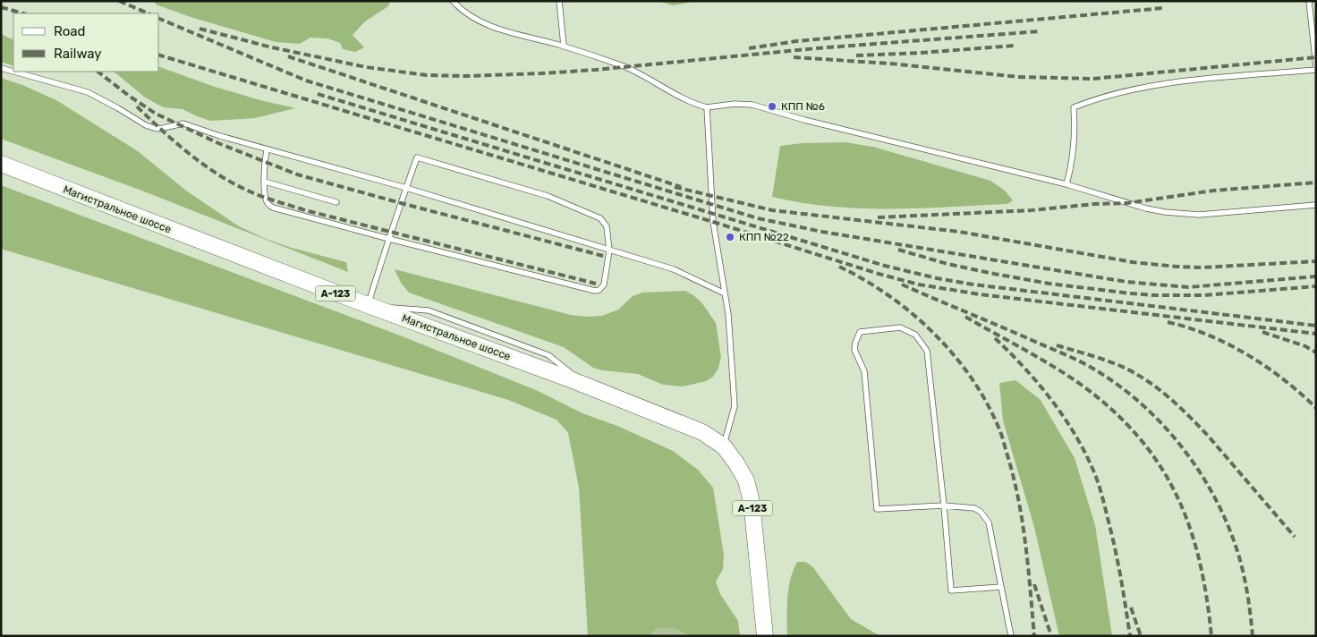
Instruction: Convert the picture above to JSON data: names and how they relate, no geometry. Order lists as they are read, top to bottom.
{
  "streets": {
    "main road": ["Магистральное шоссе", "А-123"]
  },
  "places": ["КПП №6", "КПП №22"],
  "legend": ["Road", "Railway"]
}
